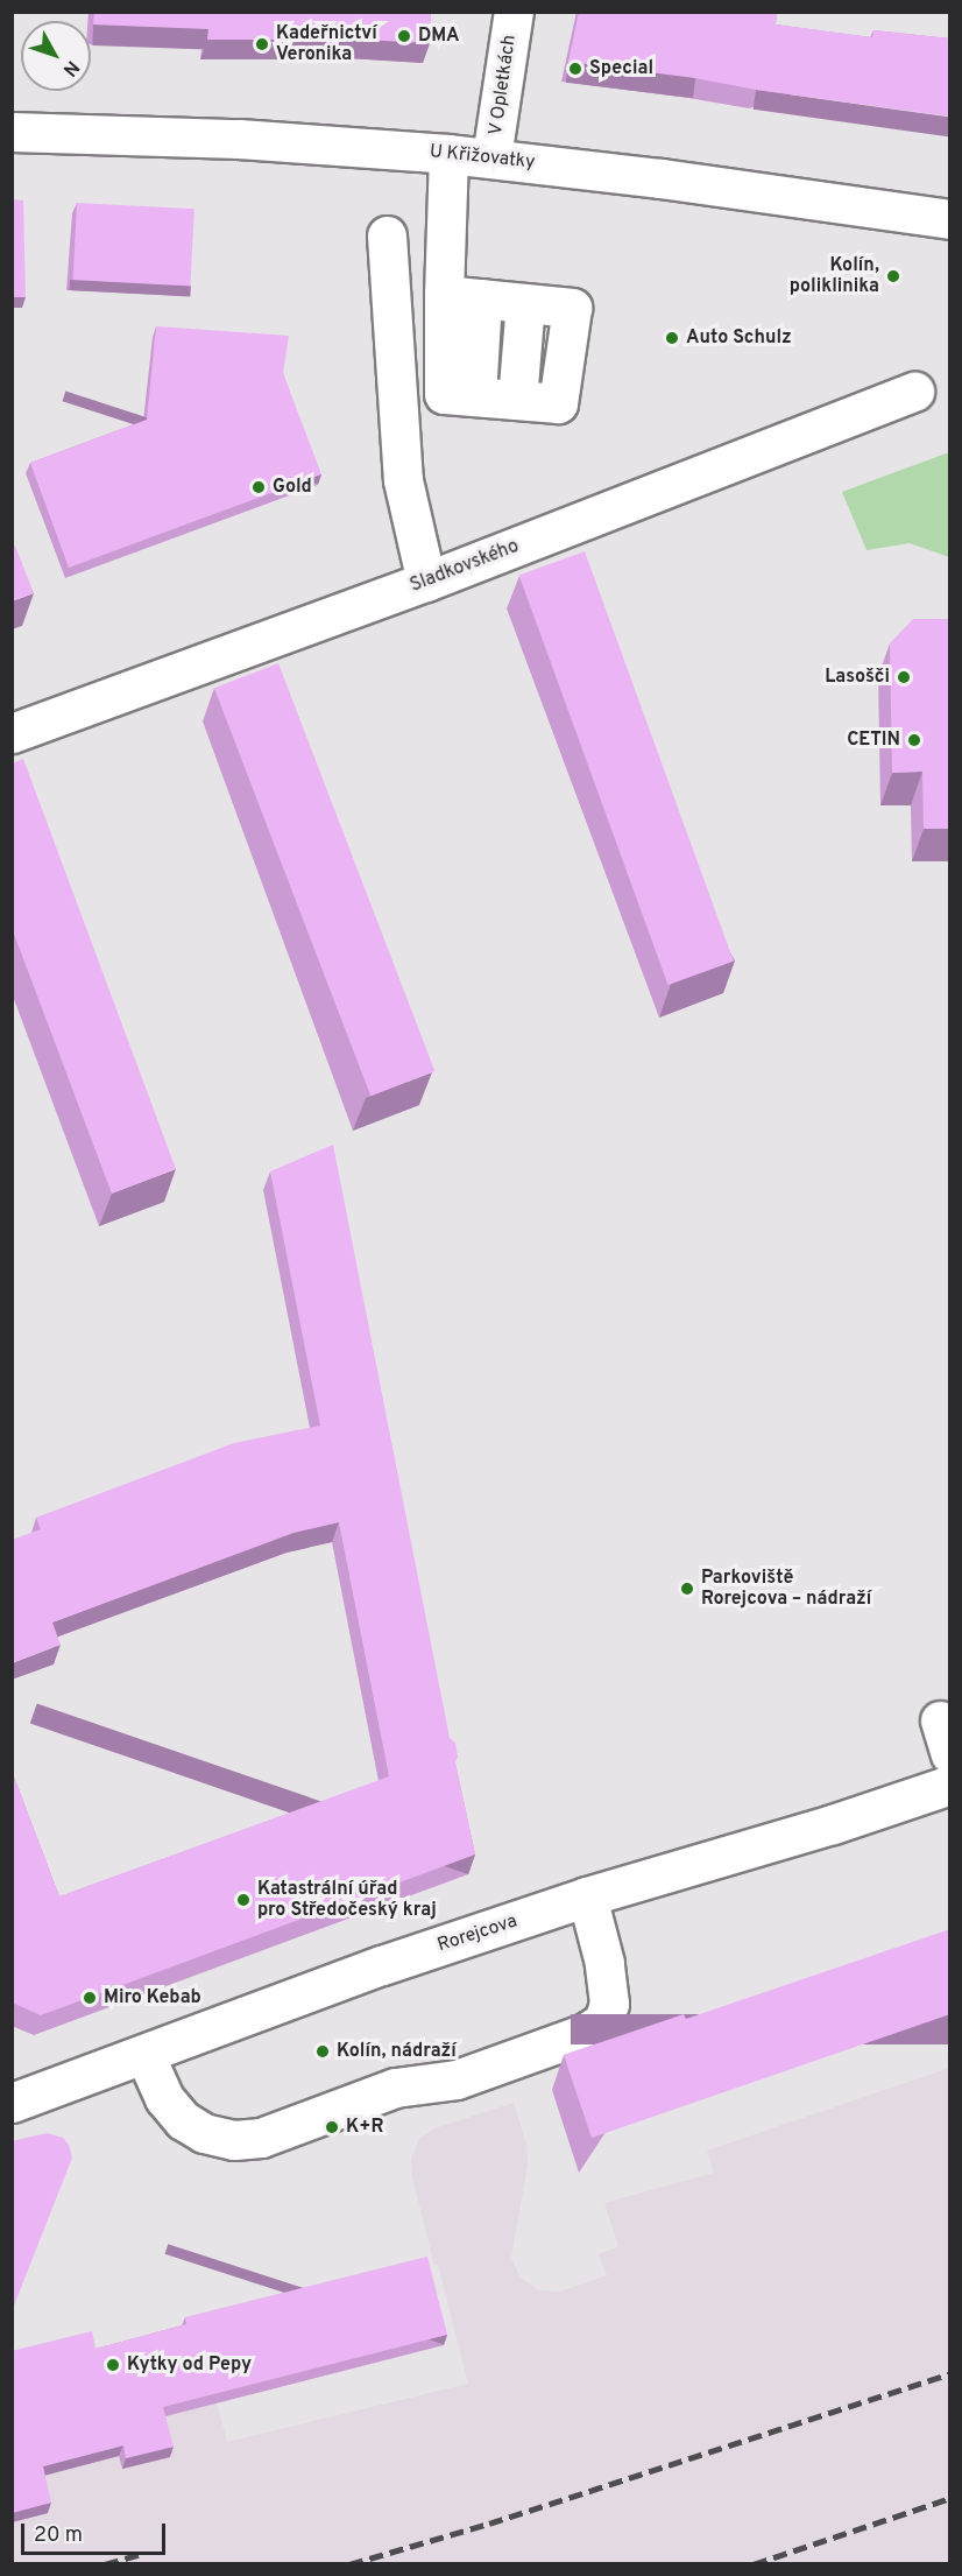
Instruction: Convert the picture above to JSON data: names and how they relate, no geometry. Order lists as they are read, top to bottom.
{
  "streets": {
    "street": [
      "V Opletkách",
      "U Křižovatky",
      "Sladkovského",
      "Rorejcova"
    ]
  },
  "crossings": [
    ["V Opletkách", "U Křižovatky"]
  ],
  "places": [
    "DMA",
    "Kadeřnictví Veronika",
    "Special",
    "Kolín, poliklinika",
    "Auto Schulz",
    "Gold",
    "Lasošči",
    "CETIN",
    "Parkoviště Rorejcova – nádraží",
    "Katastrální úřad pro Středočeský kraj",
    "Miro Kebab",
    "Kolín, nádraží",
    "K+R",
    "Kytky od Pepy"
  ],
  "scale_bar": "20 m",
  "north": "bottom right"
}
